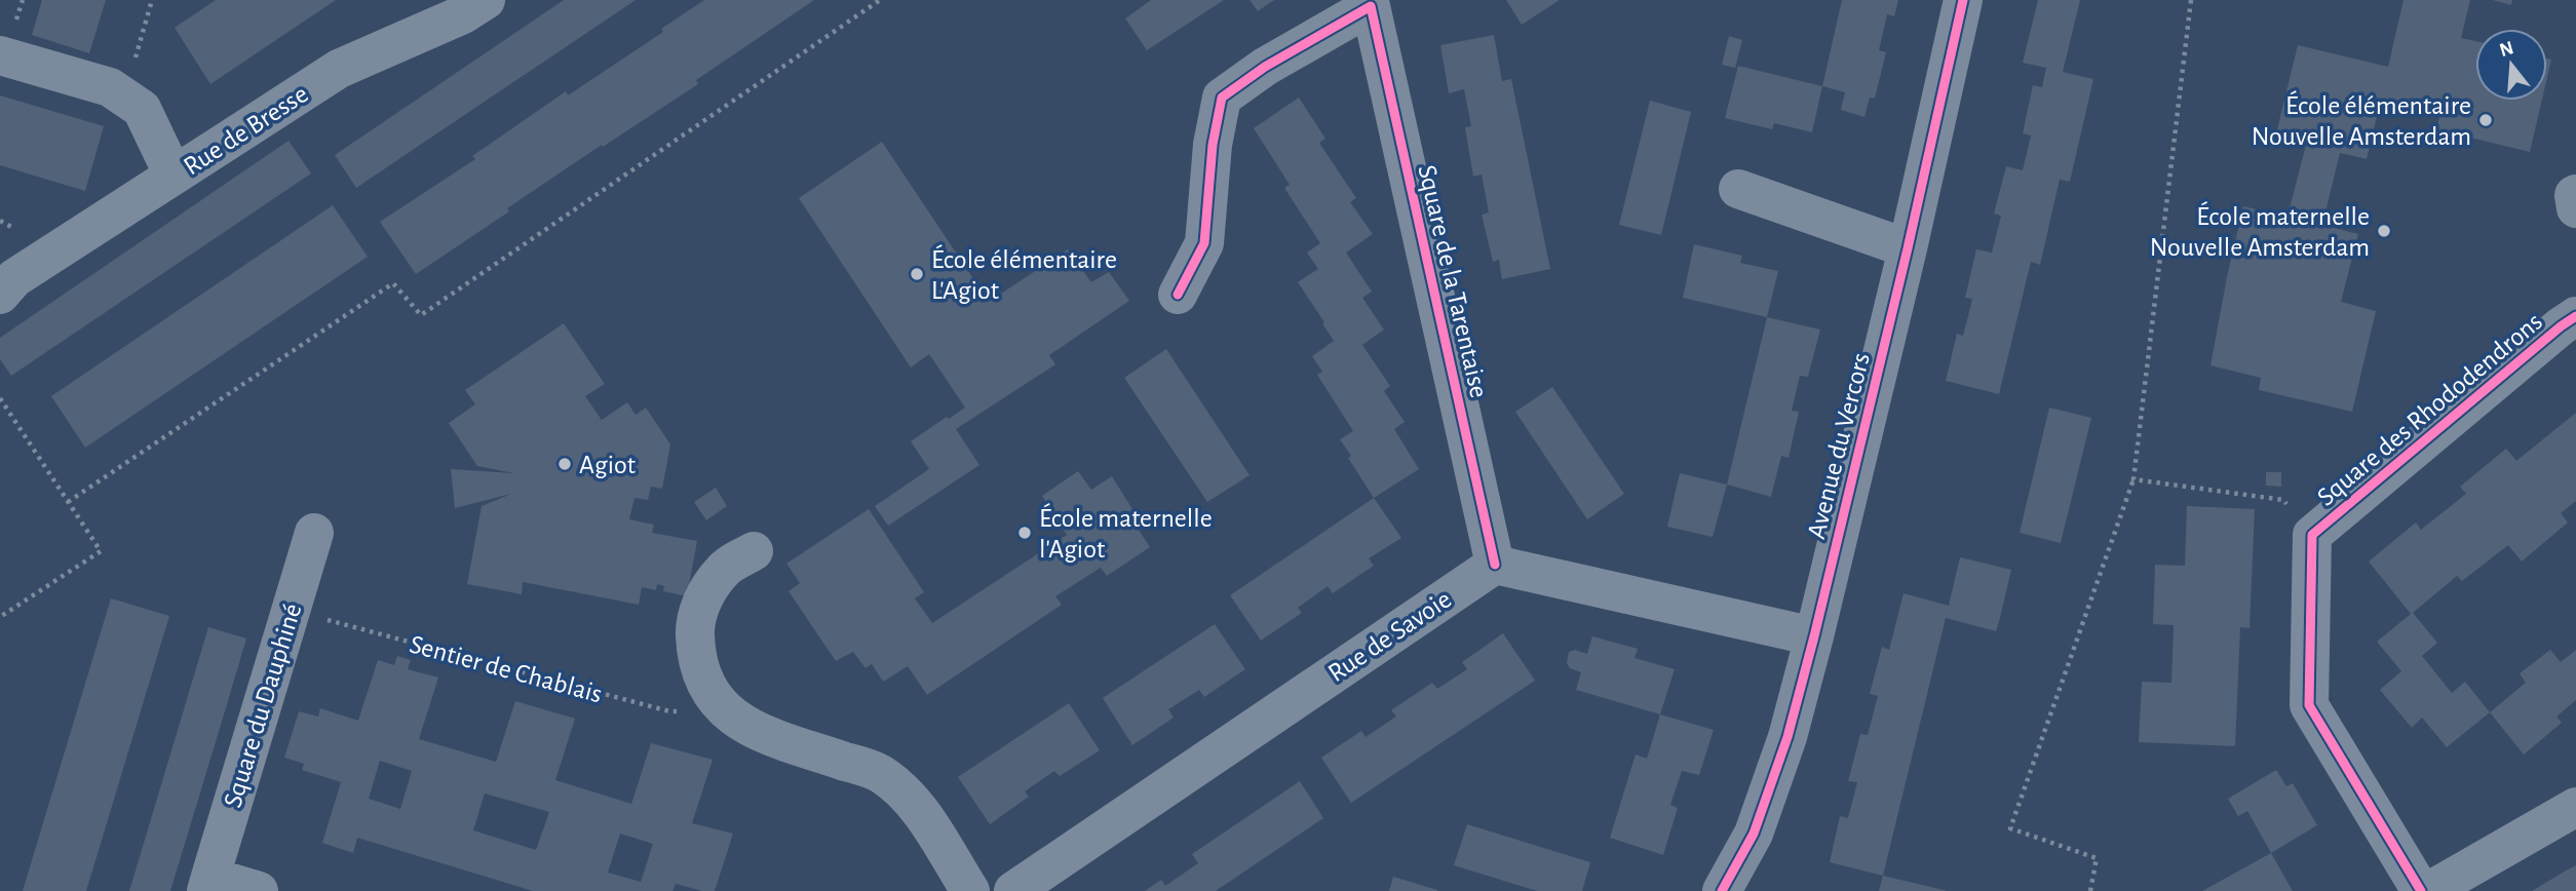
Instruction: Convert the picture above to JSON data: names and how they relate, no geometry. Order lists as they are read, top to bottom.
{
  "streets": {
    "street": [
      "Rue de Bresse",
      "Square de la Tarentaise",
      "Square des Rhododendrons",
      "Avenue du Vercors",
      "Rue de Savoie",
      "Square du Dauphiné"
    ],
    "path": ["Sentier de Chablais"]
  },
  "crossings": [
    ["Square de la Tarentaise", "Rue de Savoie"],
    ["Sentier de Chablais", "Square du Dauphiné"]
  ],
  "places": [
    "École élémentaire Nouvelle Amsterdam",
    "École maternelle Nouvelle Amsterdam",
    "École élémentaire L'Agiot",
    "Agiot",
    "École maternelle l'Agiot"
  ],
  "north": "top"
}
